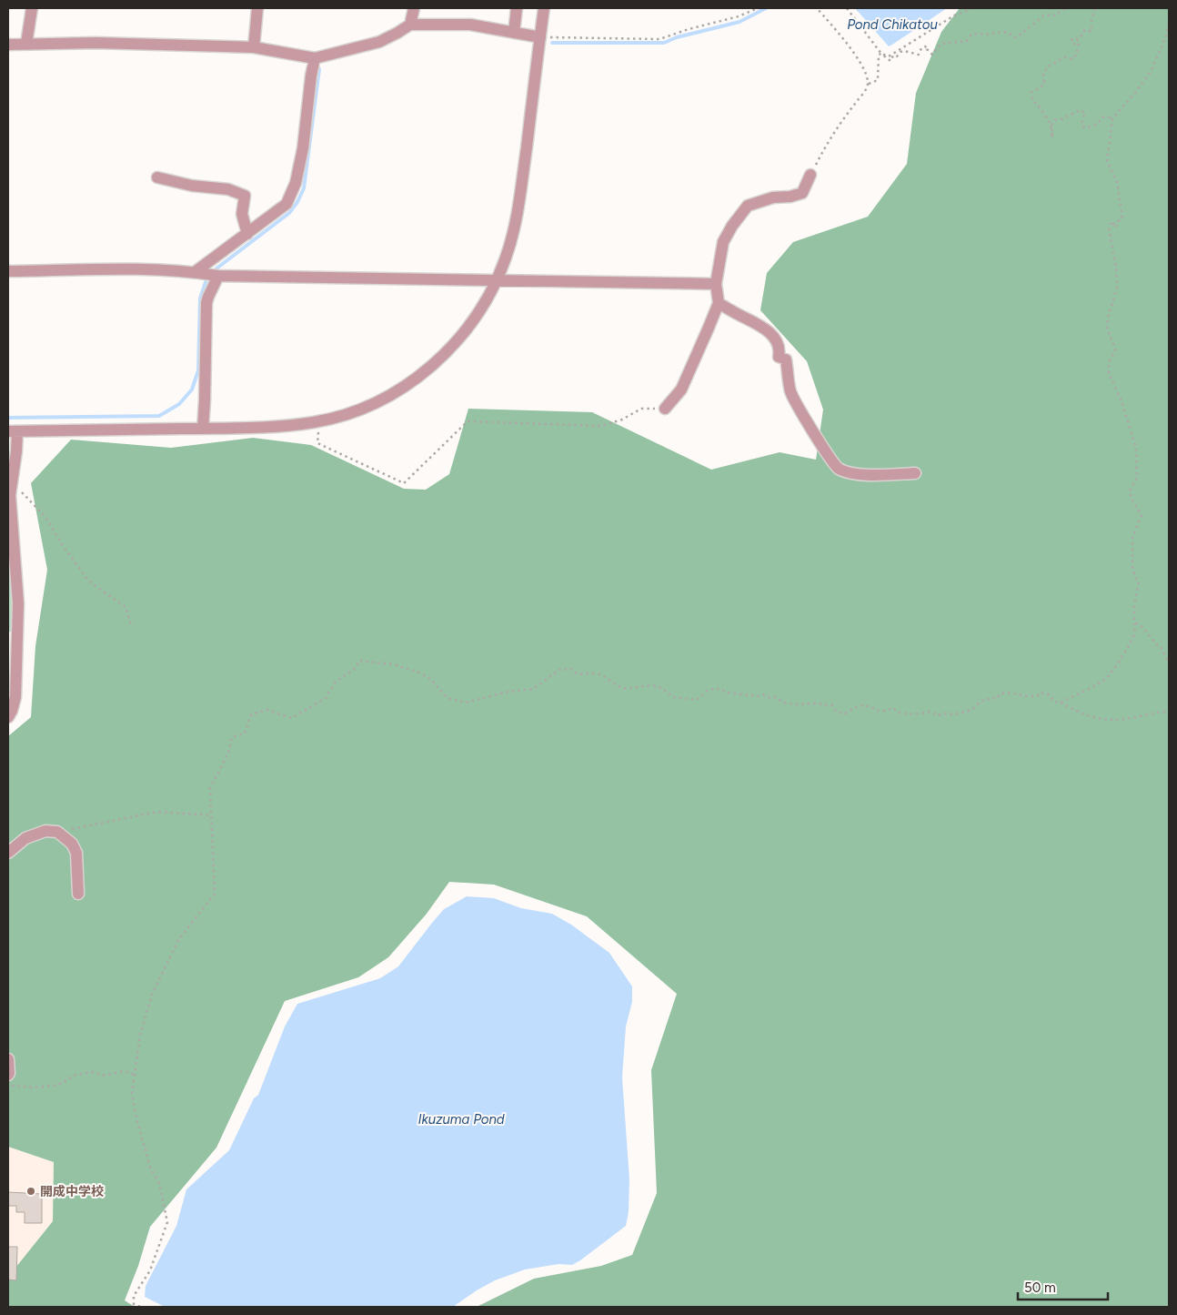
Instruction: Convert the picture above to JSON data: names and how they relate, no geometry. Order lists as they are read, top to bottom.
{
  "water": ["Pond Chikatou", "Ikuzuma Pond"],
  "places": ["開成中学校"],
  "scale_bar": "50 m"
}
